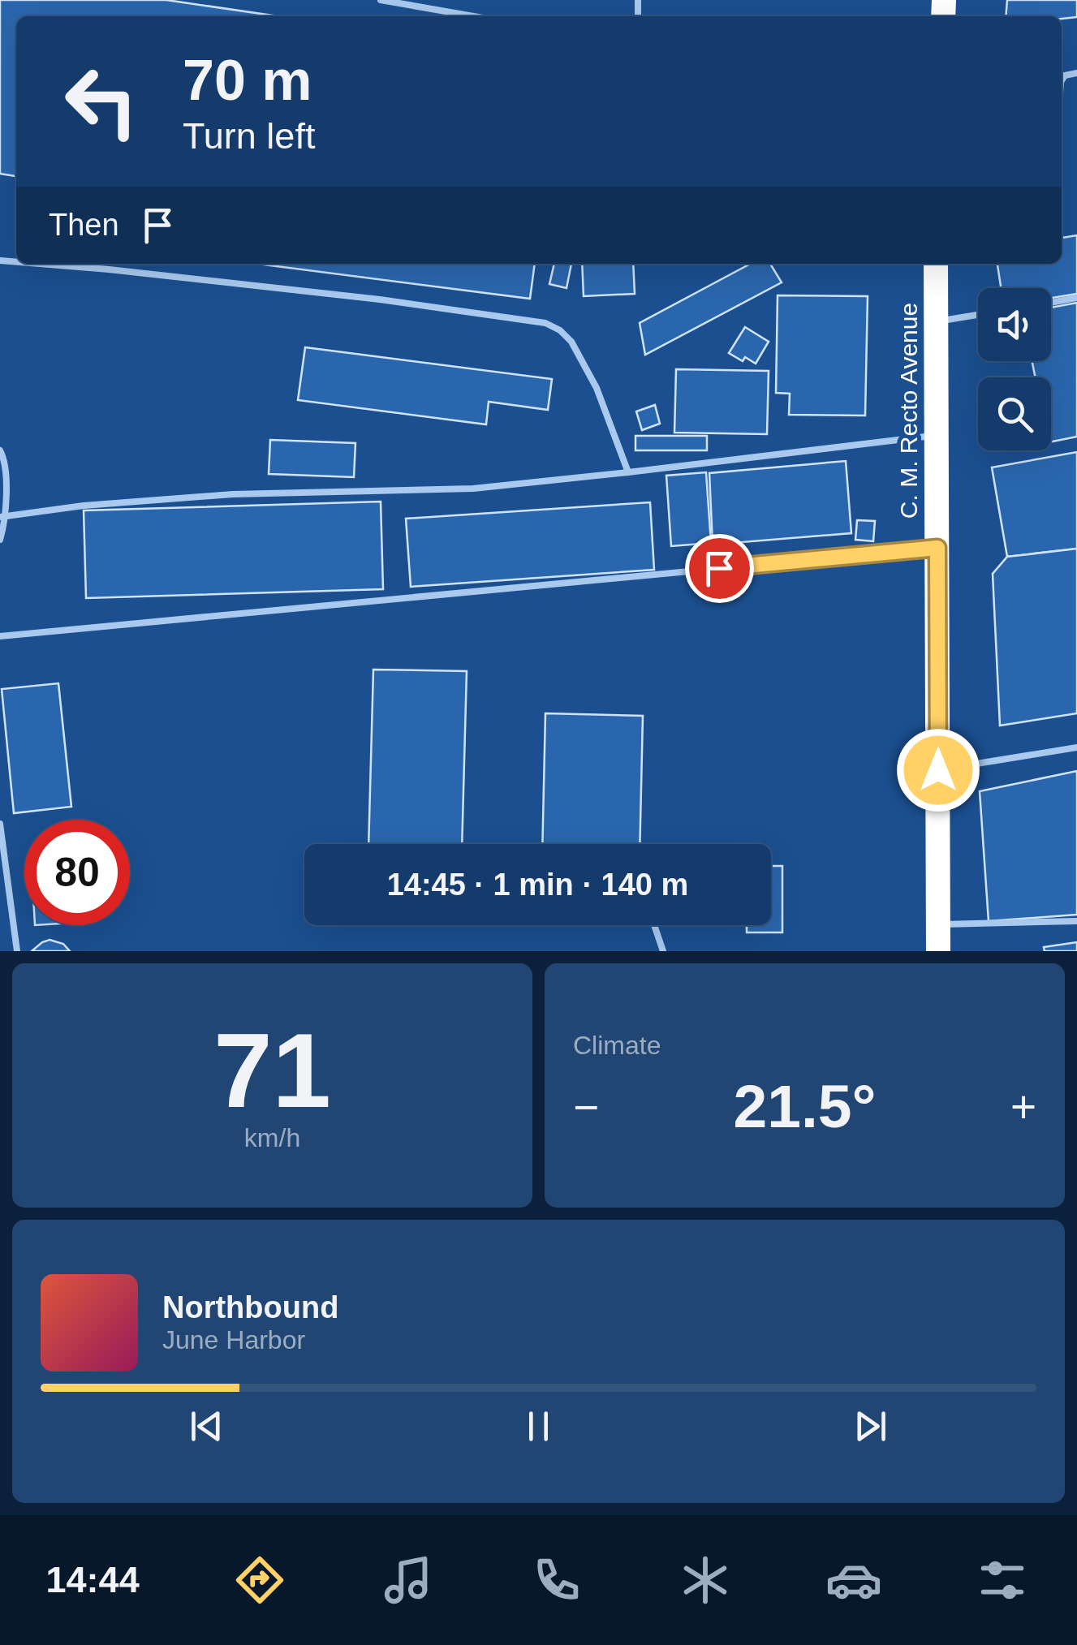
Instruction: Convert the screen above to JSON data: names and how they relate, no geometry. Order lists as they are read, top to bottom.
{
  "streets": {
    "highway": ["C. M. Recto Avenue"]
  },
  "page": {
    "turn": ["70 m", "Turn left"],
    "then": "Then",
    "limit": "80",
    "trip": "14:45 · 1 min · 140 m",
    "tile": [
      ["71", "km/h"],
      "Climate"
    ],
    "heat": ["−", "21.5°", "+"],
    "song": ["Northbound", "June Harbor"],
    "tabs": "14:44"
  }
}
